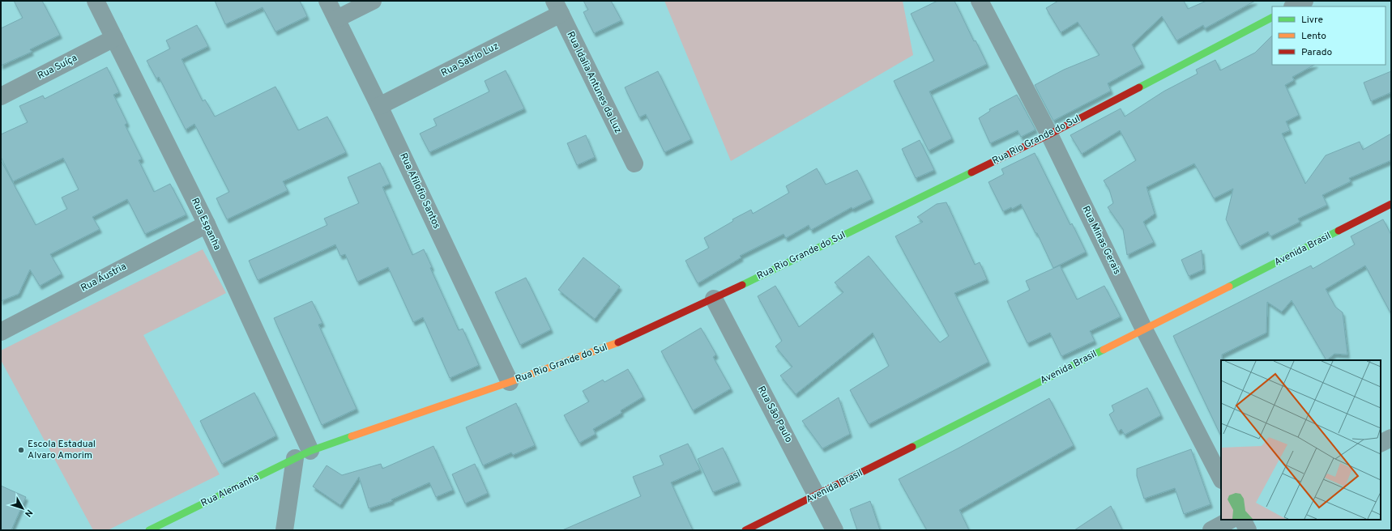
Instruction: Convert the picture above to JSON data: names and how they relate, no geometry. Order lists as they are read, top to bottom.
{
  "streets": {
    "street": [
      "Rua Satrio Luz",
      "Rua Suíça",
      "Rua Idalia Antunes da Luz",
      "Rua Rio Grande do Sul",
      "Rua Afilofio Santos",
      "Rua Espanha",
      "Rua Minas Gerais",
      "Avenida Brasil",
      "Rua Áustria",
      "Rua São Paulo",
      "Rua Alemanha"
    ]
  },
  "crossings": [
    ["Rua Satrio Luz", "Rua Idalia Antunes da Luz"],
    ["Rua Satrio Luz", "Rua Afilofio Santos"],
    ["Rua Suíça", "Rua Espanha"],
    ["Rua Rio Grande do Sul", "Rua Afilofio Santos"],
    ["Rua Rio Grande do Sul", "Rua Espanha"],
    ["Rua Rio Grande do Sul", "Rua Minas Gerais"],
    ["Rua Rio Grande do Sul", "Rua São Paulo"],
    ["Rua Rio Grande do Sul", "Rua Alemanha"],
    ["Rua Espanha", "Rua Áustria"],
    ["Rua Espanha", "Rua Alemanha"],
    ["Rua Minas Gerais", "Avenida Brasil"],
    ["Avenida Brasil", "Rua São Paulo"]
  ],
  "places": ["Escola Estadual Alvaro Amorim"],
  "legend": ["Livre", "Lento", "Parado"],
  "north": "bottom right"
}
